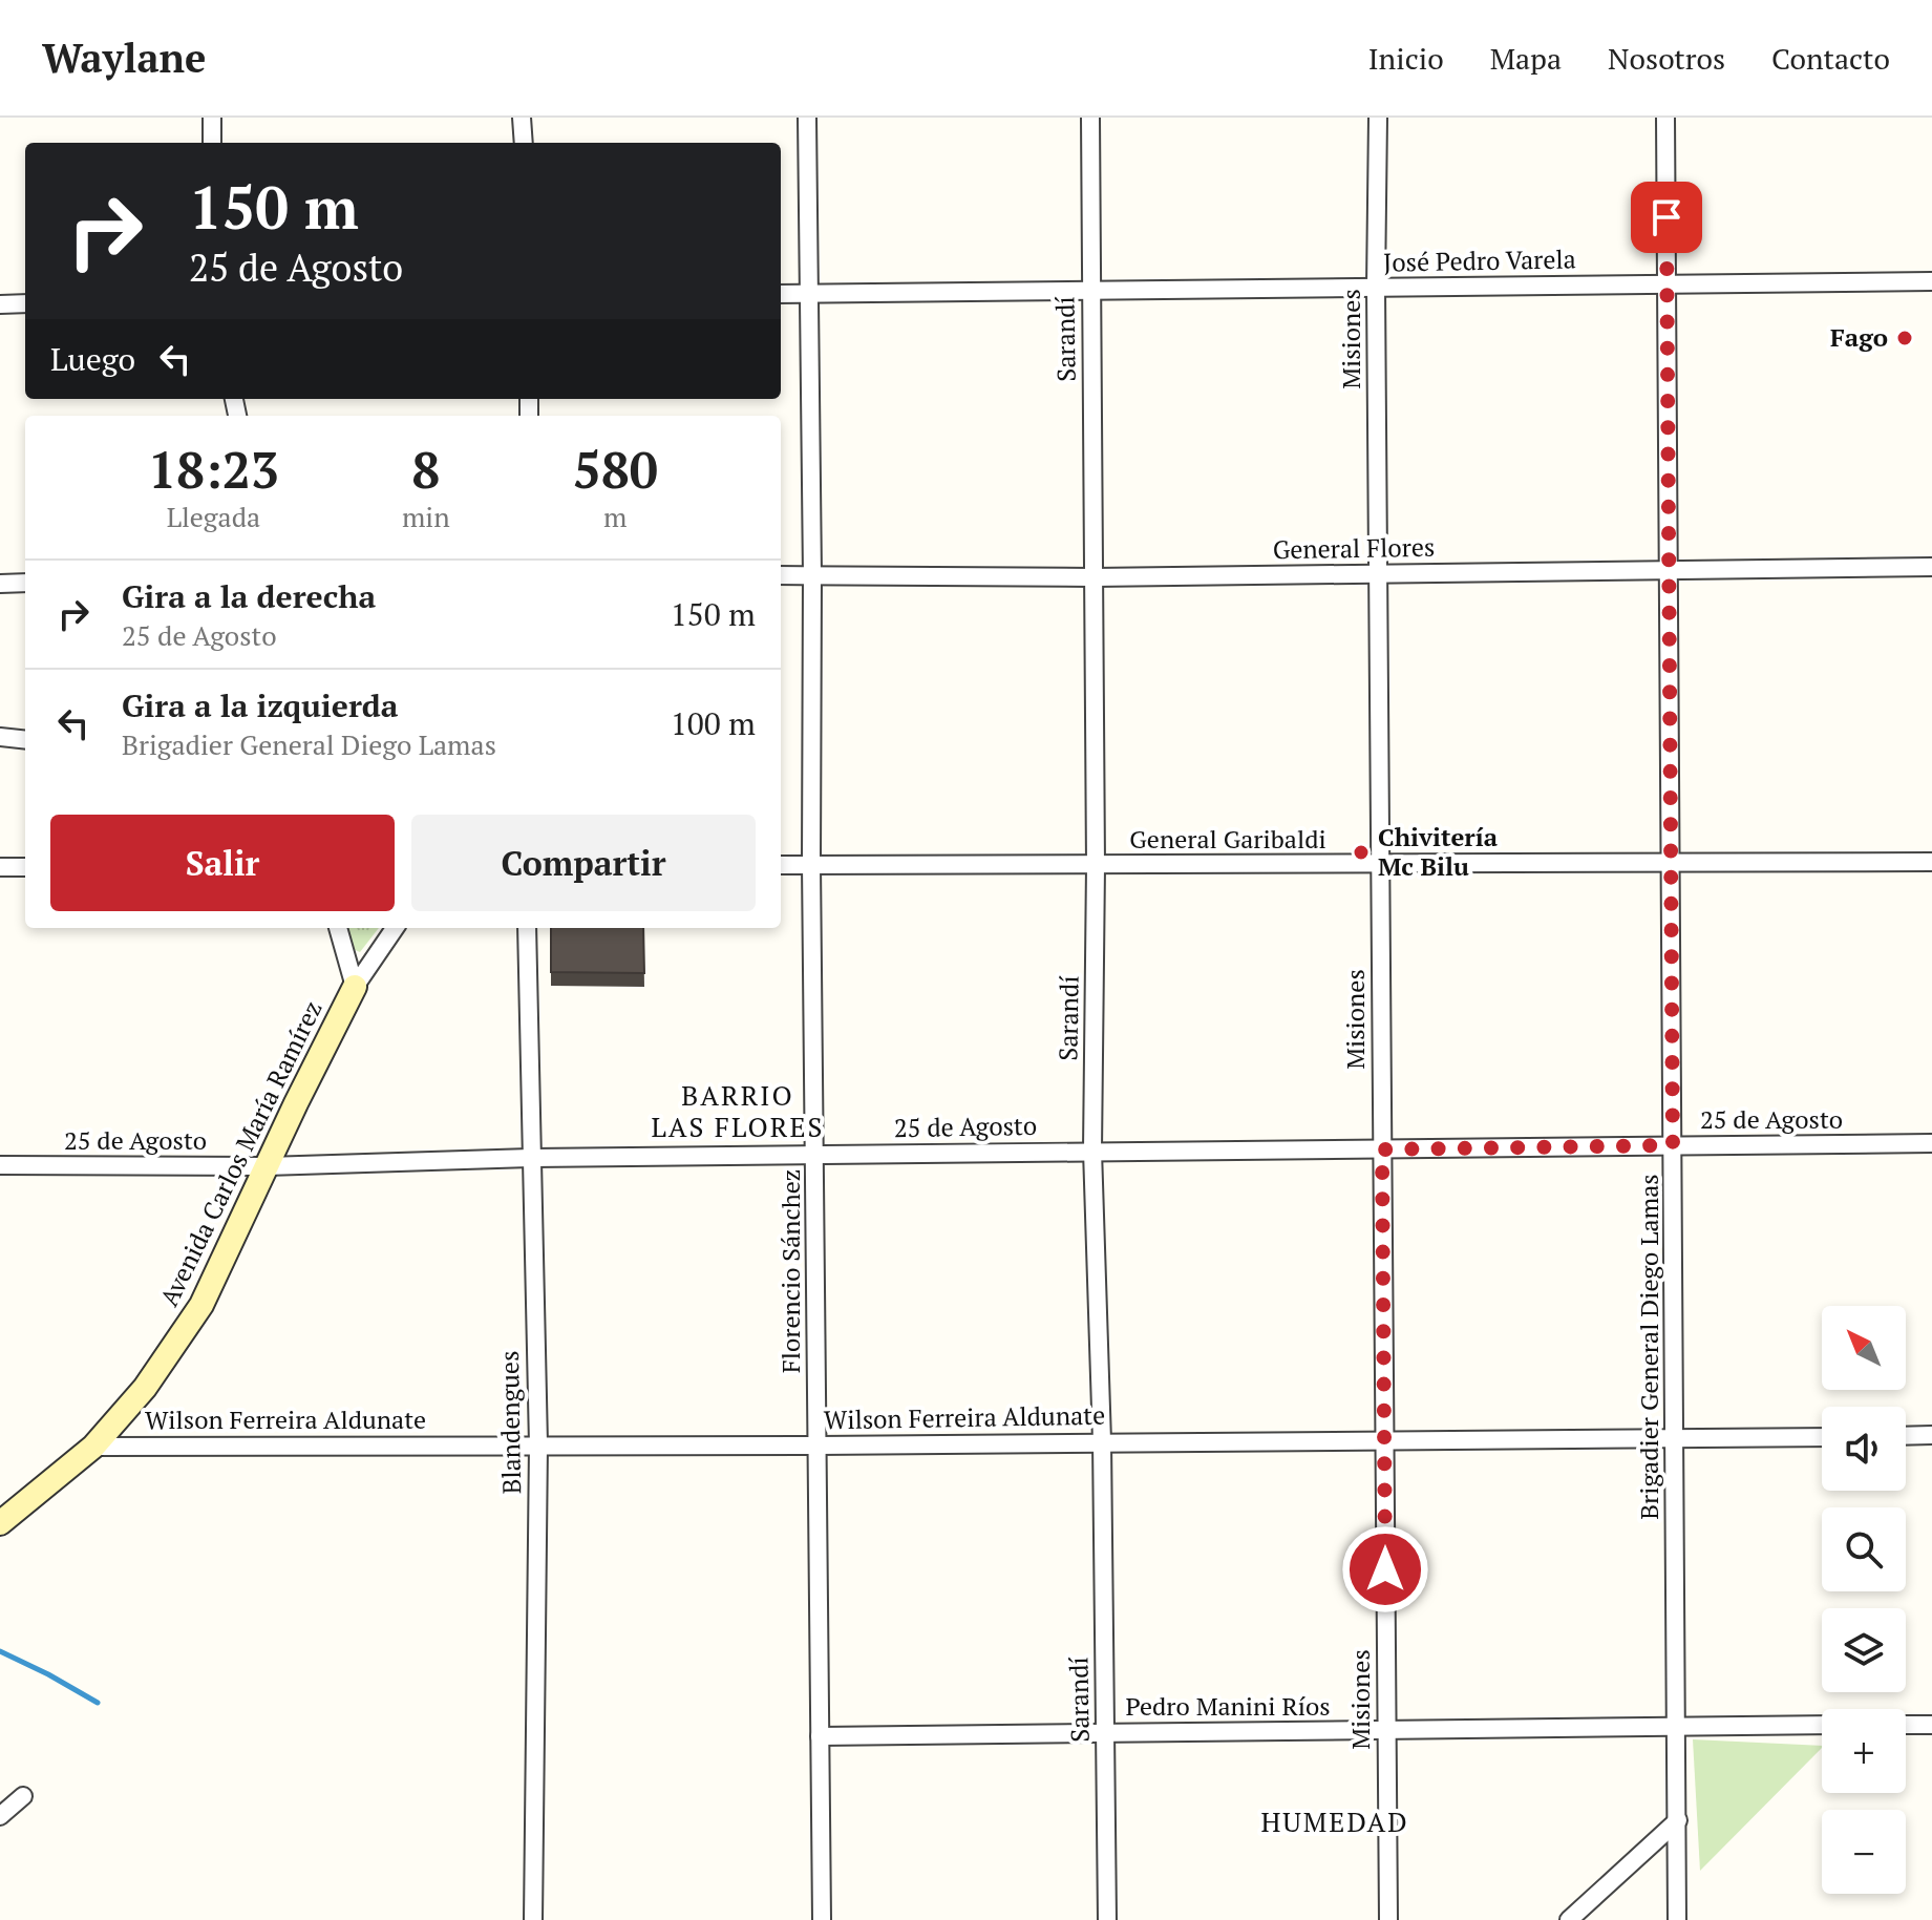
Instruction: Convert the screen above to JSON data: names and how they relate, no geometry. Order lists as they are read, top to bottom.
{
  "streets": {
    "street": [
      "José Pedro Varela",
      "Sarandí",
      "Misiones",
      "General Flores",
      "General Garibaldi",
      "25 de Agosto",
      "Avenida Carlos María Ramírez",
      "Florencio Sánchez",
      "Brigadier General Diego Lamas",
      "Wilson Ferreira Aldunate",
      "Blandengues",
      "Pedro Manini Ríos"
    ]
  },
  "crossings": [
    ["José Pedro Varela", "Sarandí"],
    ["José Pedro Varela", "Misiones"],
    ["José Pedro Varela", "Florencio Sánchez"],
    ["José Pedro Varela", "Brigadier General Diego Lamas"],
    ["Sarandí", "General Flores"],
    ["Sarandí", "General Garibaldi"],
    ["Sarandí", "25 de Agosto"],
    ["Sarandí", "Wilson Ferreira Aldunate"],
    ["Sarandí", "Pedro Manini Ríos"],
    ["Misiones", "General Flores"],
    ["Misiones", "General Garibaldi"],
    ["Misiones", "25 de Agosto"],
    ["Misiones", "Wilson Ferreira Aldunate"],
    ["Misiones", "Pedro Manini Ríos"],
    ["General Flores", "Florencio Sánchez"],
    ["General Flores", "Brigadier General Diego Lamas"],
    ["General Garibaldi", "Florencio Sánchez"],
    ["General Garibaldi", "Brigadier General Diego Lamas"],
    ["25 de Agosto", "Avenida Carlos María Ramírez"],
    ["25 de Agosto", "Florencio Sánchez"],
    ["25 de Agosto", "Brigadier General Diego Lamas"],
    ["25 de Agosto", "Blandengues"],
    ["Avenida Carlos María Ramírez", "Wilson Ferreira Aldunate"],
    ["Florencio Sánchez", "Wilson Ferreira Aldunate"],
    ["Florencio Sánchez", "Pedro Manini Ríos"],
    ["Brigadier General Diego Lamas", "Wilson Ferreira Aldunate"],
    ["Brigadier General Diego Lamas", "Pedro Manini Ríos"],
    ["Wilson Ferreira Aldunate", "Blandengues"]
  ],
  "districts": ["BARRIO LAS FLORES", "HUMEDAD"],
  "places": ["Fago", "Chivitería Mc Bilu"],
  "north": "top left",
  "page": {
    "header": "Waylane",
    "nav": [
      "Inicio",
      "Mapa",
      "Nosotros",
      "Contacto"
    ],
    "turn": ["150 m", "25 de Agosto"],
    "then": "Luego",
    "eta": [
      "18:23",
      "Llegada",
      "8",
      "min",
      "580",
      "m"
    ],
    "list": [
      {
        "name": "Gira a la derecha",
        "note": "25 de Agosto",
        "value": "150 m"
      },
      {
        "name": "Gira a la izquierda",
        "note": "Brigadier General Diego Lamas",
        "value": "100 m"
      }
    ],
    "buttons": ["Salir", "Compartir"],
    "map_buttons": ["+", "−"]
  }
}
